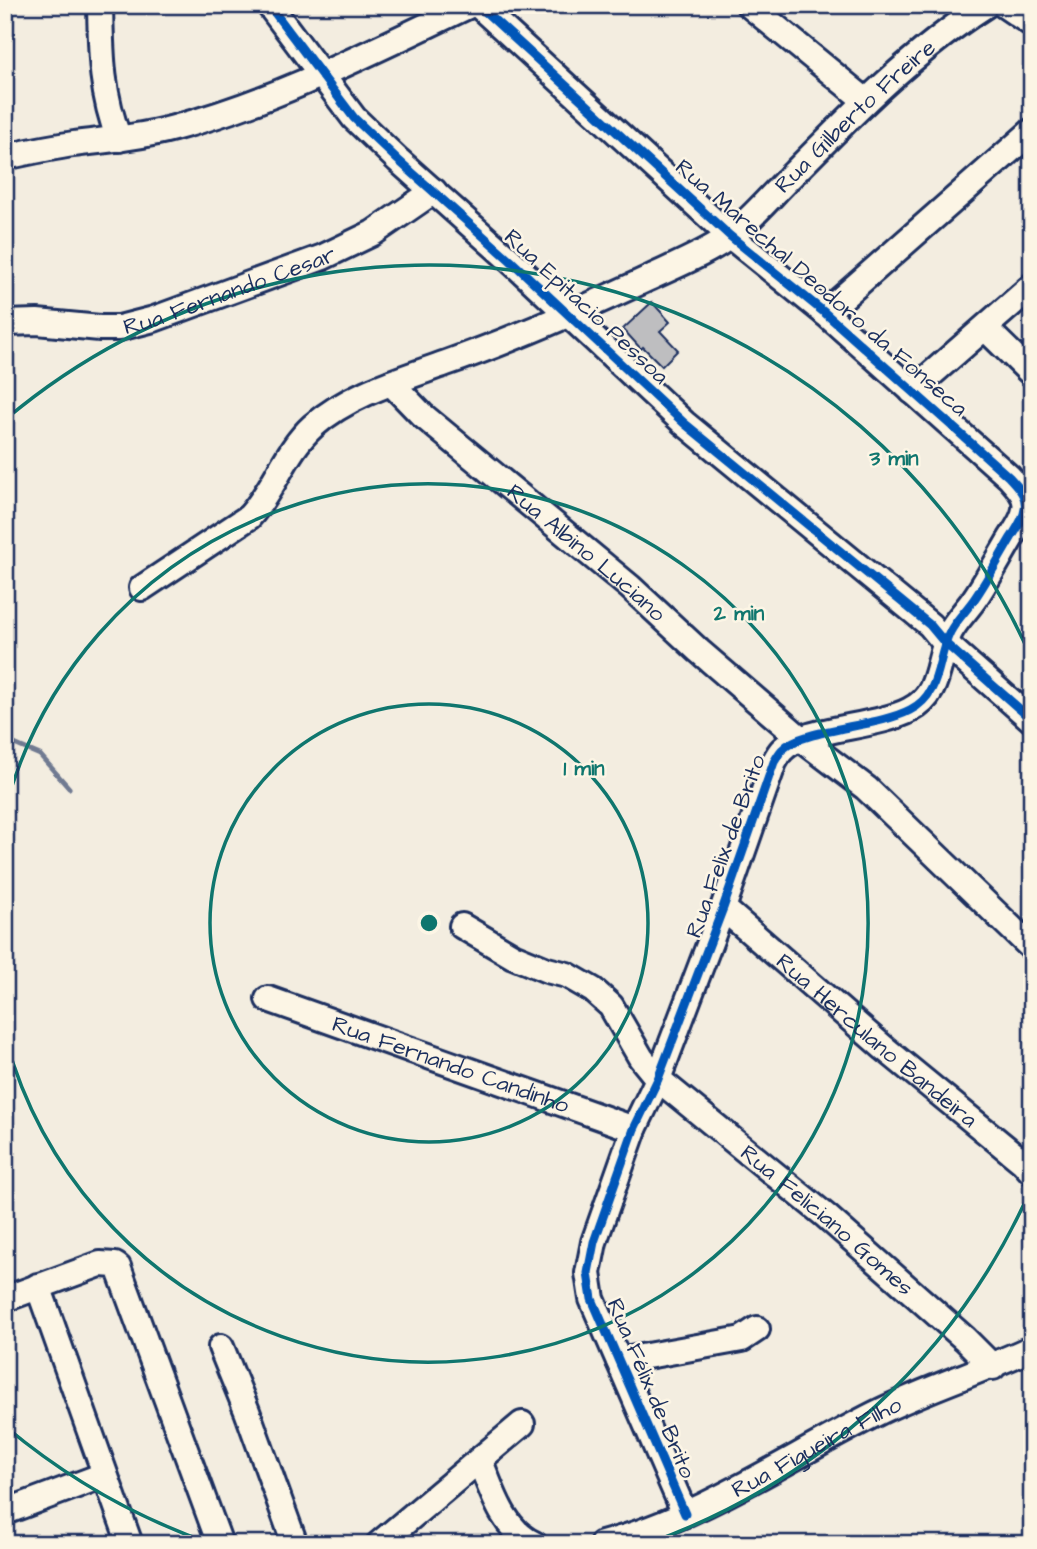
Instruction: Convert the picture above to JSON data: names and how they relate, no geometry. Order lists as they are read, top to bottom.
{
  "streets": {
    "street": [
      "Rua Gilberto Freire",
      "Rua Fernando Cesar",
      "Rua Marechal Deodoro da Fonseca",
      "Rua Epitacio Pessoa",
      "Rua Albino Luciano",
      "Rua Felix de Brito",
      "Rua Herculano Bandeira",
      "Rua Fernando Candinho",
      "Rua Feliciano Gomes",
      "Rua Félix de Brito",
      "Rua Figueira Filho"
    ]
  },
  "crossings": [
    ["Rua Gilberto Freire", "Rua Marechal Deodoro da Fonseca"],
    ["Rua Gilberto Freire", "Rua Epitacio Pessoa"],
    ["Rua Gilberto Freire", "Rua Albino Luciano"],
    ["Rua Fernando Cesar", "Rua Epitacio Pessoa"],
    ["Rua Marechal Deodoro da Fonseca", "Rua Epitacio Pessoa"],
    ["Rua Albino Luciano", "Rua Felix de Brito"],
    ["Rua Felix de Brito", "Rua Herculano Bandeira"],
    ["Rua Felix de Brito", "Rua Feliciano Gomes"],
    ["Rua Felix de Brito", "Rua Félix de Brito"],
    ["Rua Fernando Candinho", "Rua Félix de Brito"],
    ["Rua Feliciano Gomes", "Rua Félix de Brito"],
    ["Rua Feliciano Gomes", "Rua Figueira Filho"],
    ["Rua Félix de Brito", "Rua Figueira Filho"]
  ],
  "rings": ["3 min", "2 min", "1 min"]
}
